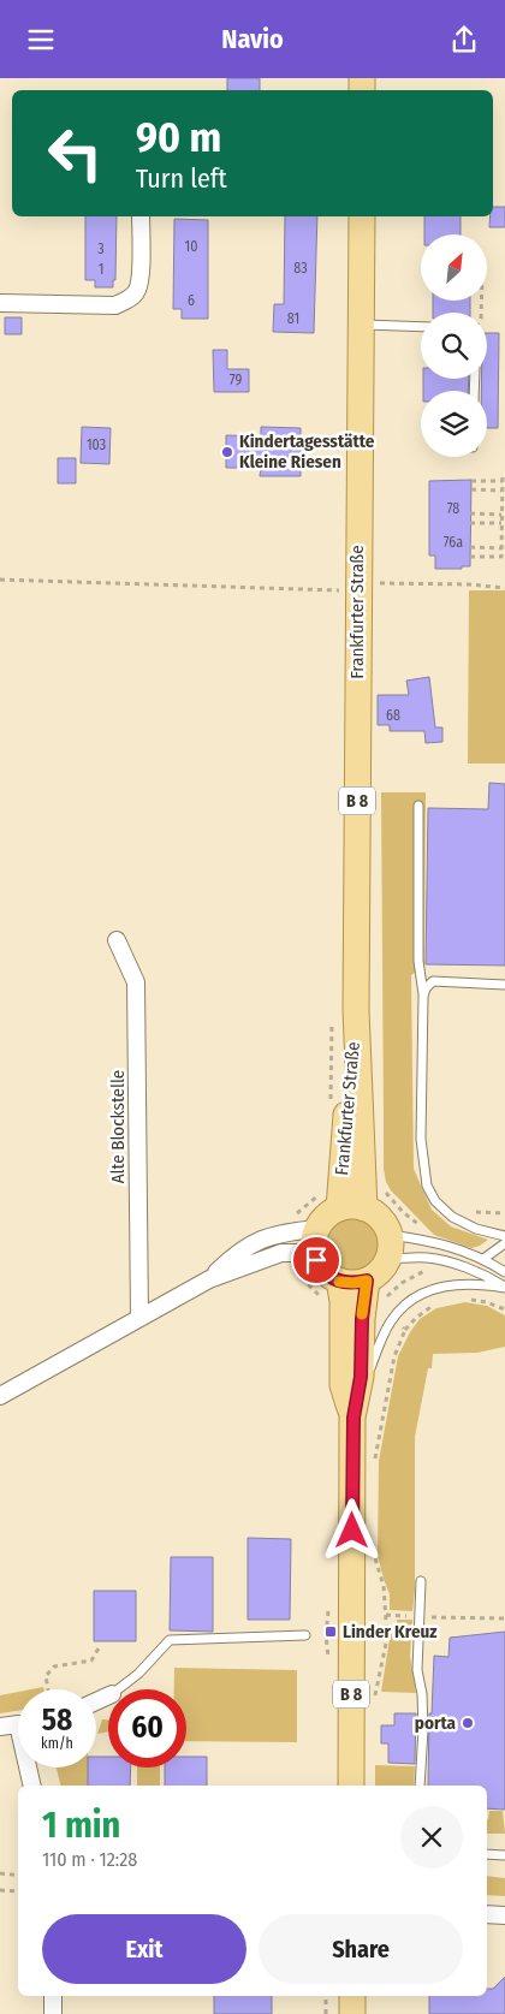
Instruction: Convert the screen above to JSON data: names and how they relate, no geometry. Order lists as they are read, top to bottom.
{
  "streets": {
    "main road": ["Frankfurter Straße", "B 8"],
    "street": ["Alte Blockstelle"]
  },
  "crossings": [
    ["Frankfurter Straße", "B 8"]
  ],
  "places": {
    "other": ["Kindertagesstätte Kleine Riesen", "porta"],
    "transit": ["Linder Kreuz"]
  },
  "house_numbers": [
    "10",
    "3",
    "83",
    "1",
    "6",
    "81",
    "79",
    "103",
    "78",
    "76a",
    "68"
  ],
  "north": "top right",
  "page": {
    "header": "Navio",
    "turn": ["90 m", "Turn left"],
    "speed": "58 km/h",
    "limit": "60",
    "heading": ["1 min", "110 m · 12:28"],
    "buttons": ["Exit", "Share"]
  }
}
